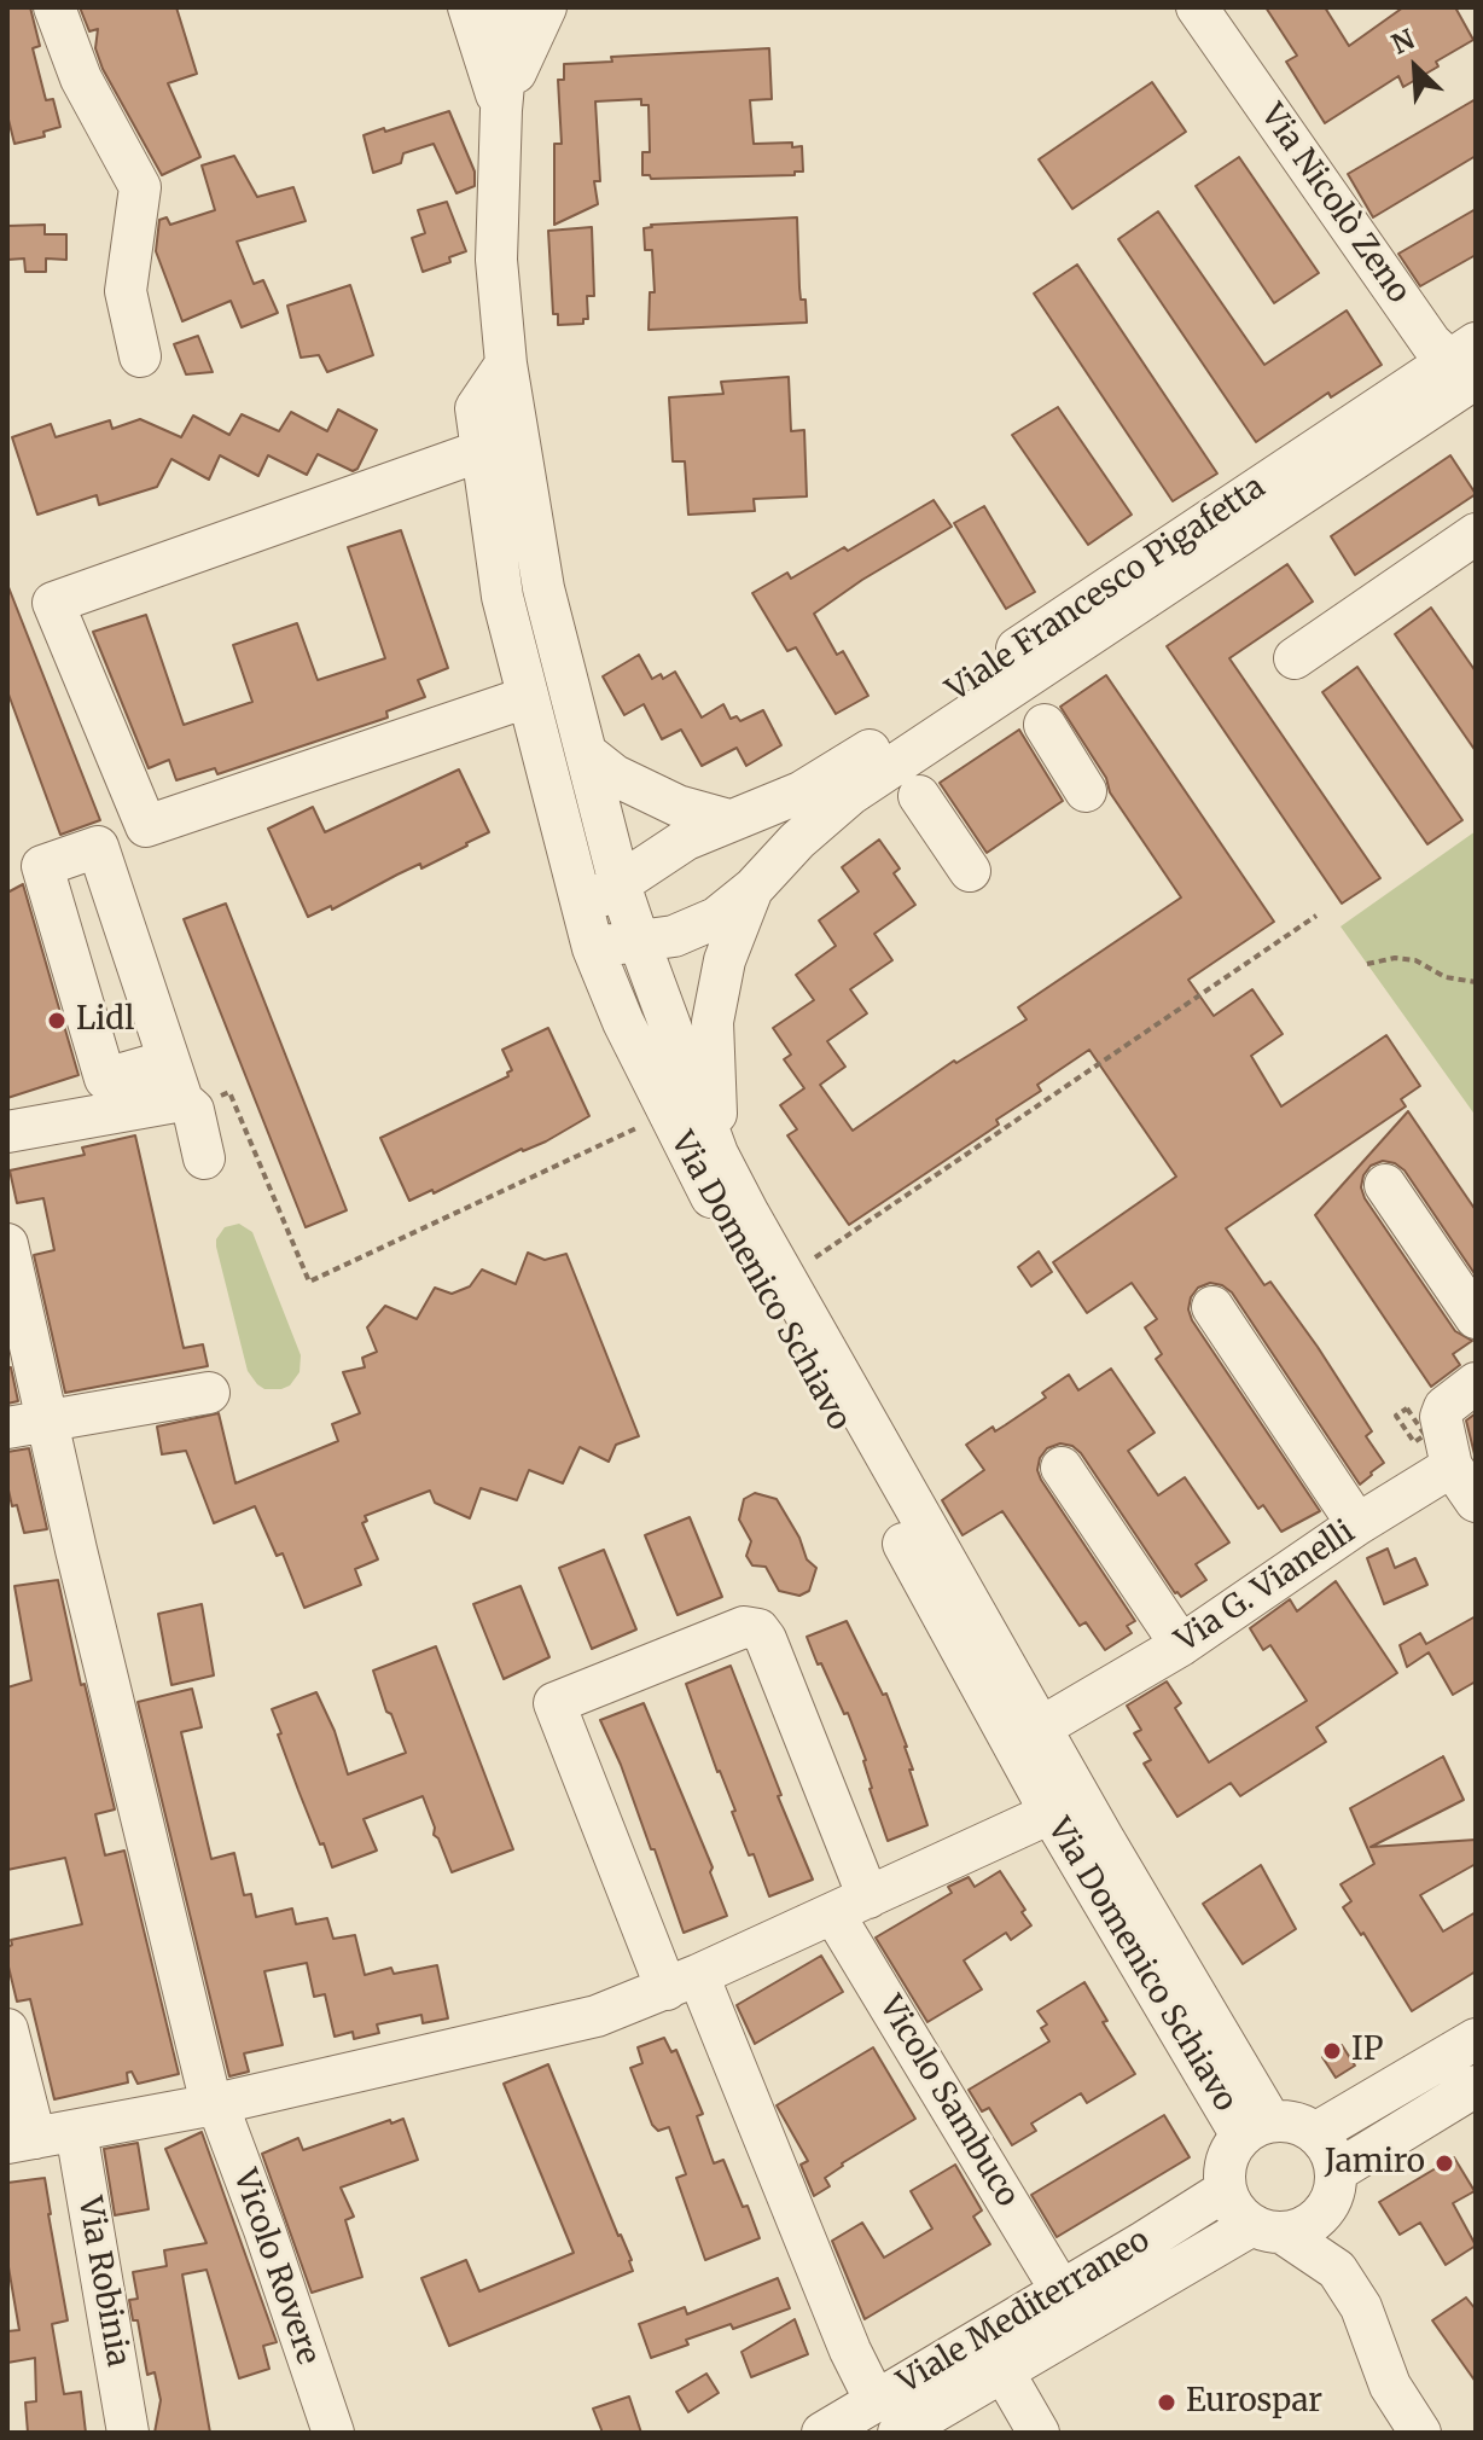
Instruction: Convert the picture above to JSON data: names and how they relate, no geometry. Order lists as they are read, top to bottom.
{
  "streets": {
    "street": [
      "Via Nicolò Zeno",
      "Viale Francesco Pigafetta",
      "Via Domenico Schiavo",
      "Via G. Vianelli",
      "Vicolo Sambuco",
      "Vicolo Rovere",
      "Via Robinia",
      "Viale Mediterraneo"
    ]
  },
  "crossings": [
    ["Via Nicolò Zeno", "Viale Francesco Pigafetta"],
    ["Viale Francesco Pigafetta", "Via Domenico Schiavo"],
    ["Via Domenico Schiavo", "Via G. Vianelli"],
    ["Via Domenico Schiavo", "Viale Mediterraneo"],
    ["Vicolo Sambuco", "Viale Mediterraneo"]
  ],
  "places": [
    "Lidl",
    "IP",
    "Jamiro",
    "Eurospar"
  ],
  "north": "top left"
}
